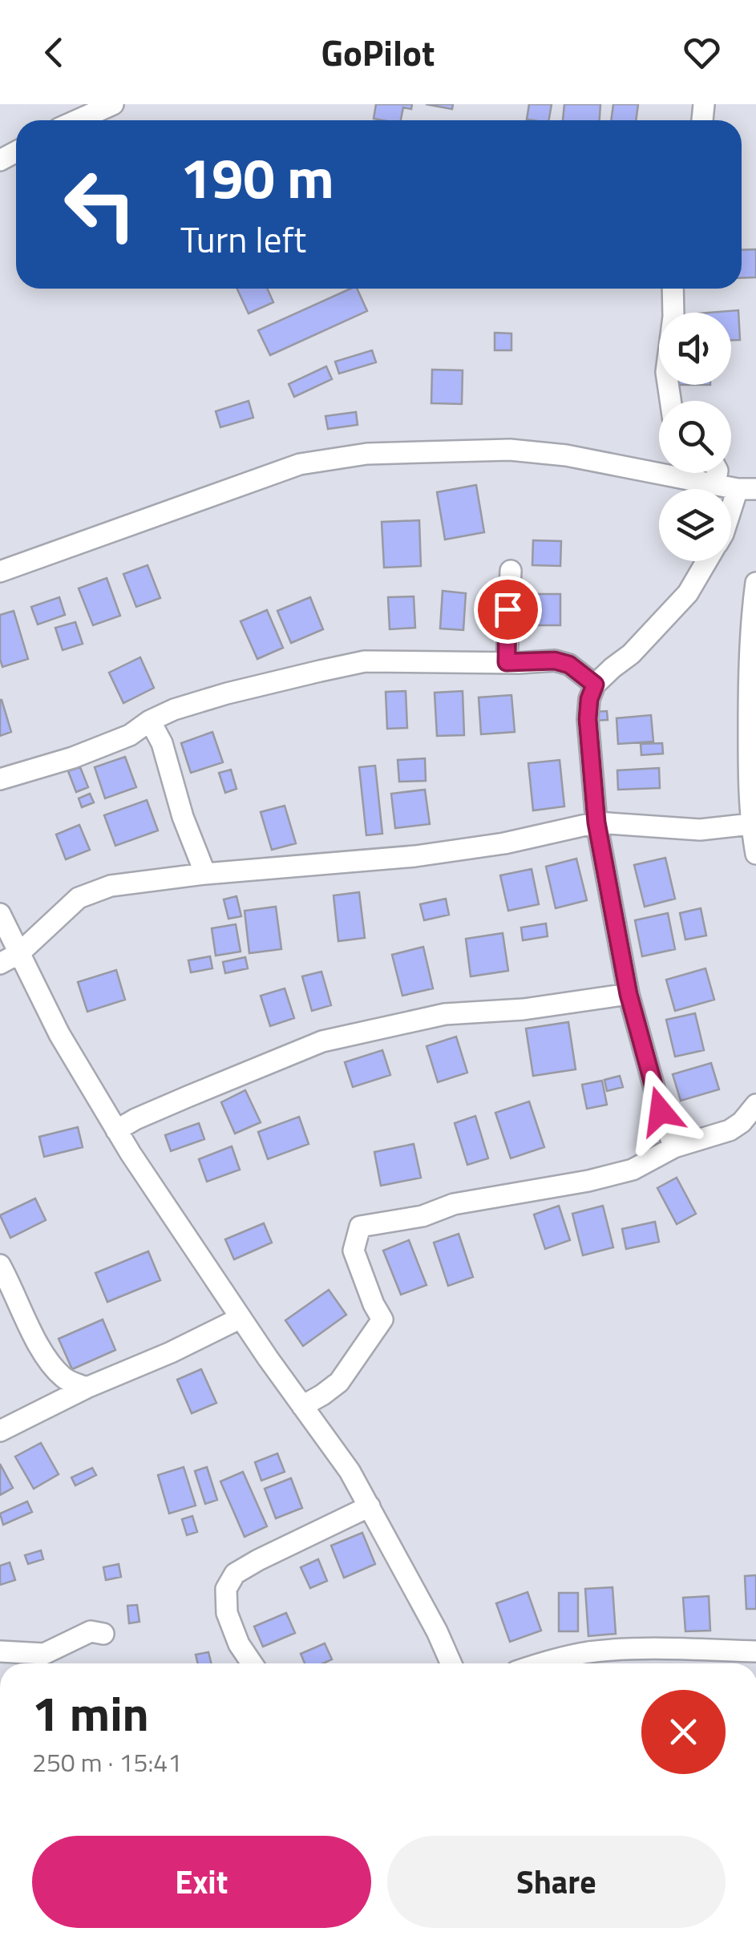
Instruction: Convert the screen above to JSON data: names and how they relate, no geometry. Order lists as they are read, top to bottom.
{
  "page": {
    "header": "GoPilot",
    "turn": ["190 m", "Turn left"],
    "heading": ["1 min", "250 m · 15:41"],
    "buttons": ["Exit", "Share"]
  }
}
